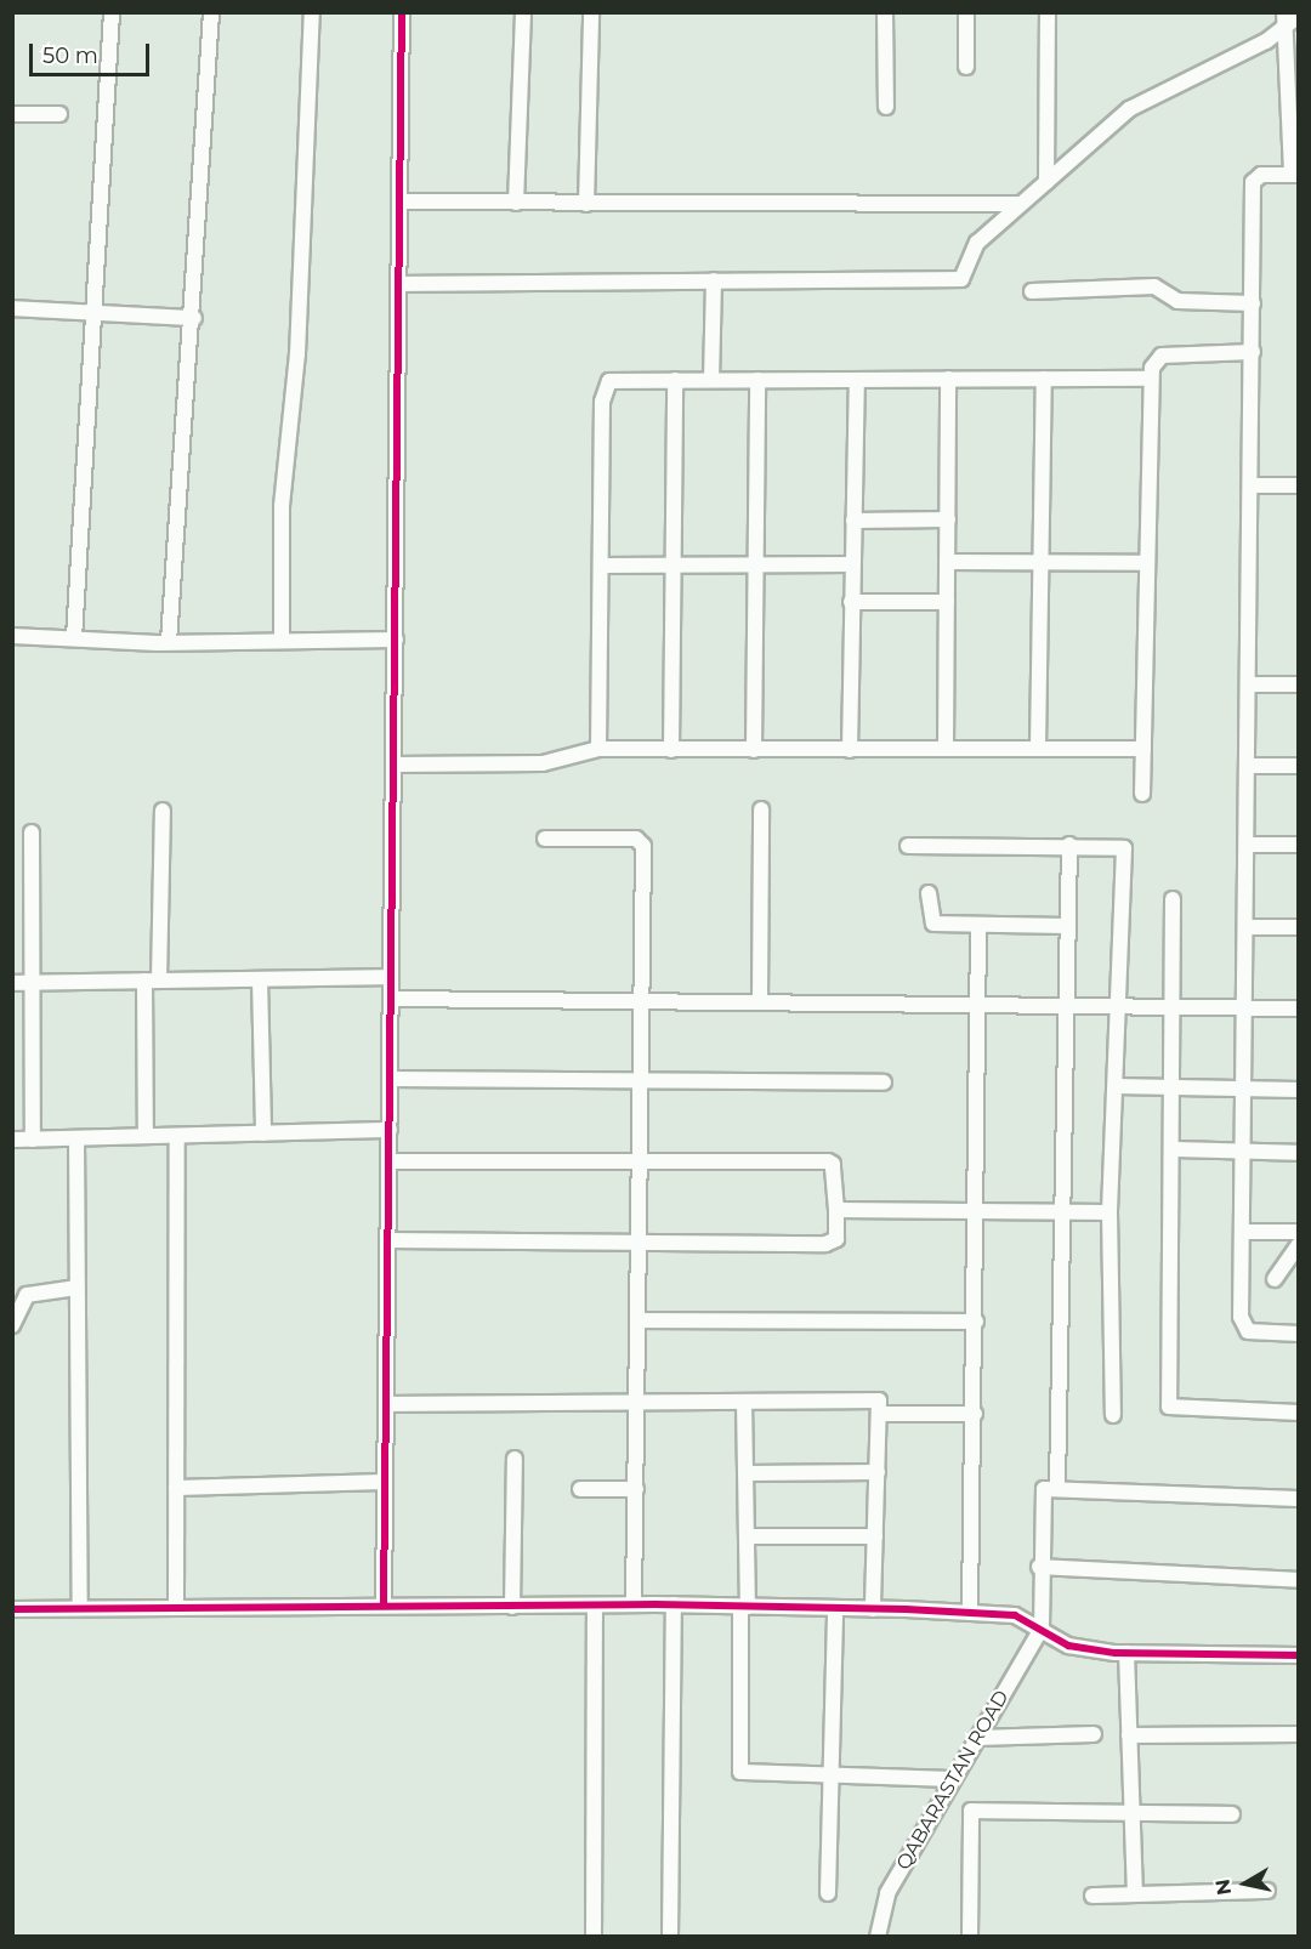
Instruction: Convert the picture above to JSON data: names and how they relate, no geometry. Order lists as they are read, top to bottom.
{
  "streets": {
    "street": ["QABARASTAN ROAD"]
  },
  "scale_bar": "50 m",
  "north": "left"
}
